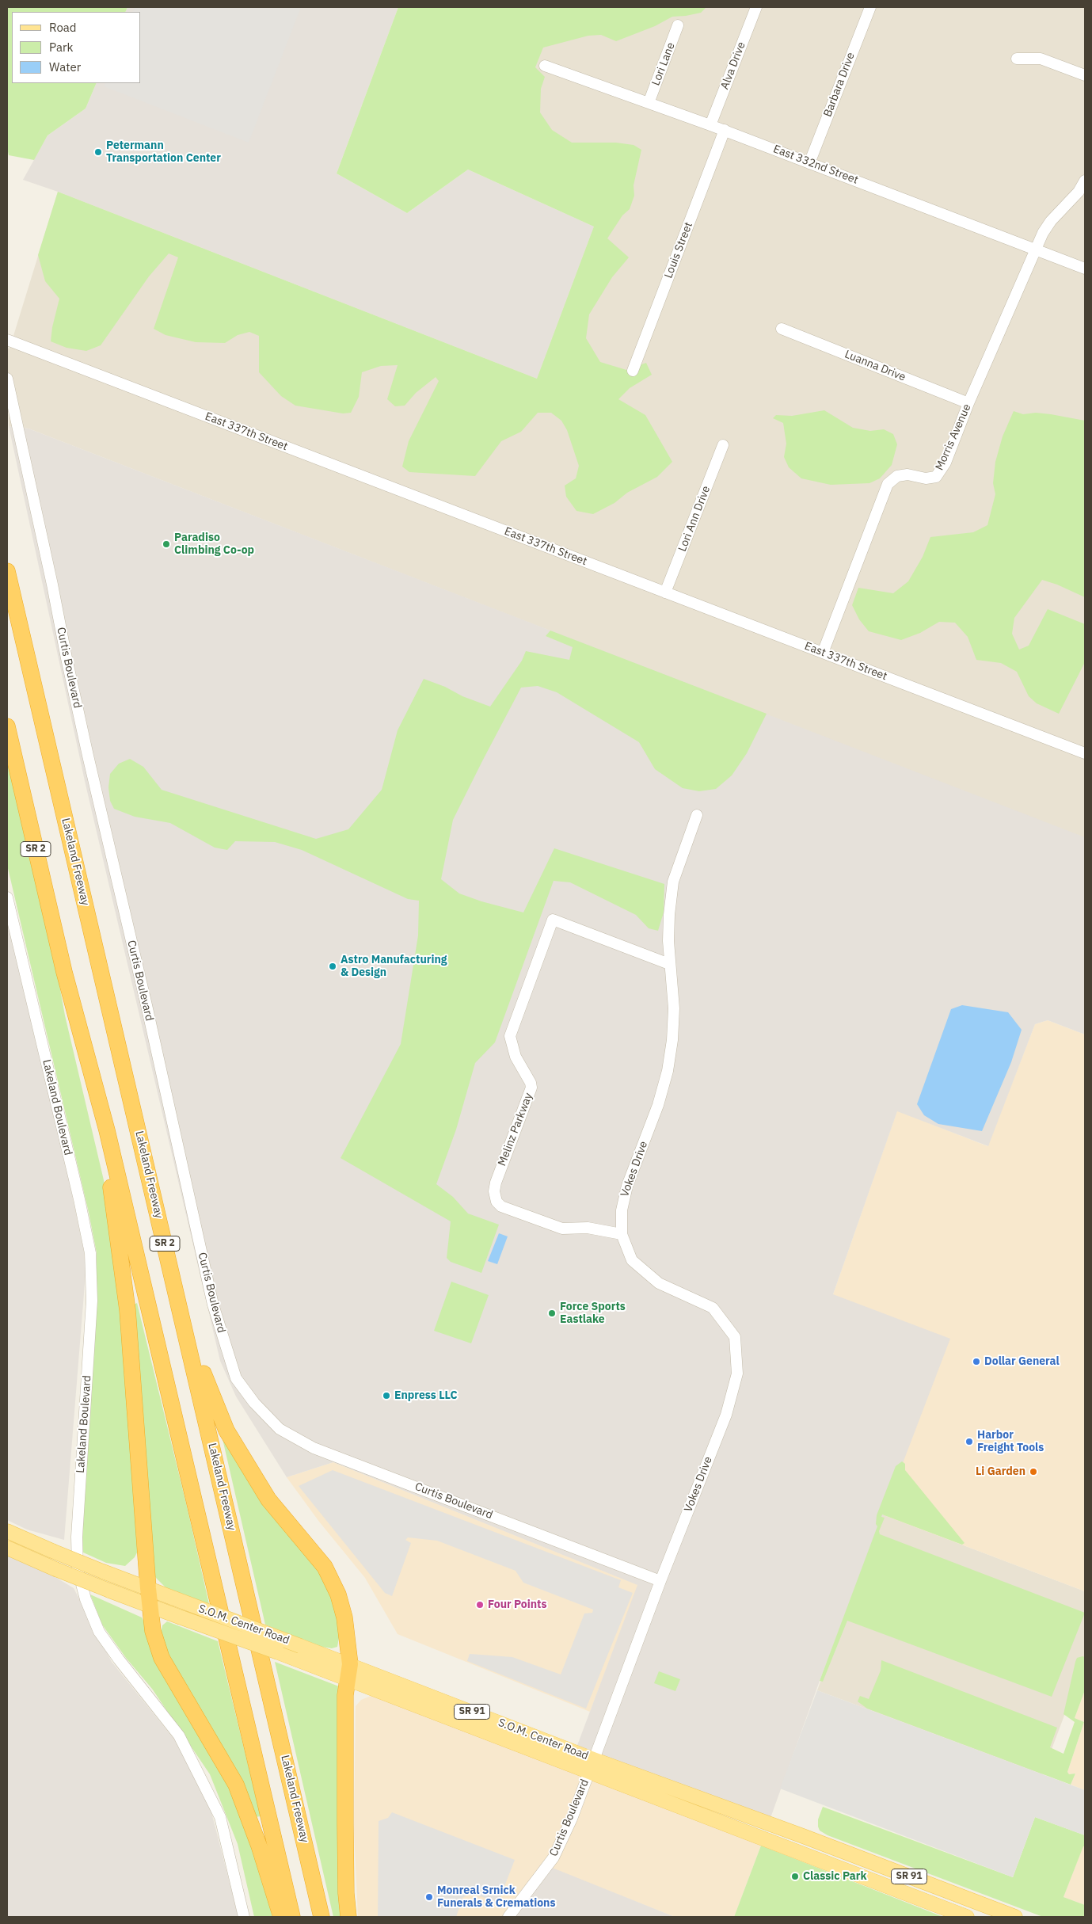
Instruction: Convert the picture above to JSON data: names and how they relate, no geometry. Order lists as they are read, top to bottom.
{
  "streets": {
    "highway": ["SR 2", "Lakeland Freeway"],
    "main road": ["S.O.M. Center Road", "SR 91"],
    "street": [
      "Lori Lane",
      "Alva Drive",
      "Barbara Drive",
      "East 332nd Street",
      "Louis Street",
      "Luanna Drive",
      "East 337th Street",
      "Morris Avenue",
      "Lori Ann Drive",
      "Curtis Boulevard",
      "Lakeland Boulevard",
      "Melinz Parkway",
      "Vokes Drive"
    ]
  },
  "crossings": [
    ["Lori Lane", "East 332nd Street"],
    ["Alva Drive", "East 332nd Street"],
    ["Barbara Drive", "East 332nd Street"],
    ["East 332nd Street", "Louis Street"],
    ["East 332nd Street", "Morris Avenue"],
    ["Luanna Drive", "Morris Avenue"],
    ["East 337th Street", "Morris Avenue"],
    ["East 337th Street", "Lori Ann Drive"],
    ["Curtis Boulevard", "Vokes Drive"],
    ["Curtis Boulevard", "S.O.M. Center Road"],
    ["Melinz Parkway", "Vokes Drive"]
  ],
  "places": [
    "Petermann Transportation Center",
    "Paradiso Climbing Co-op",
    "Astro Manufacturing & Design",
    "Force Sports Eastlake",
    "Dollar General",
    "Enpress LLC",
    "Harbor Freight Tools",
    "Li Garden",
    "Four Points",
    "Classic Park",
    "Monreal Srnick Funerals & Cremations"
  ],
  "legend": ["Road", "Park", "Water"]
}
